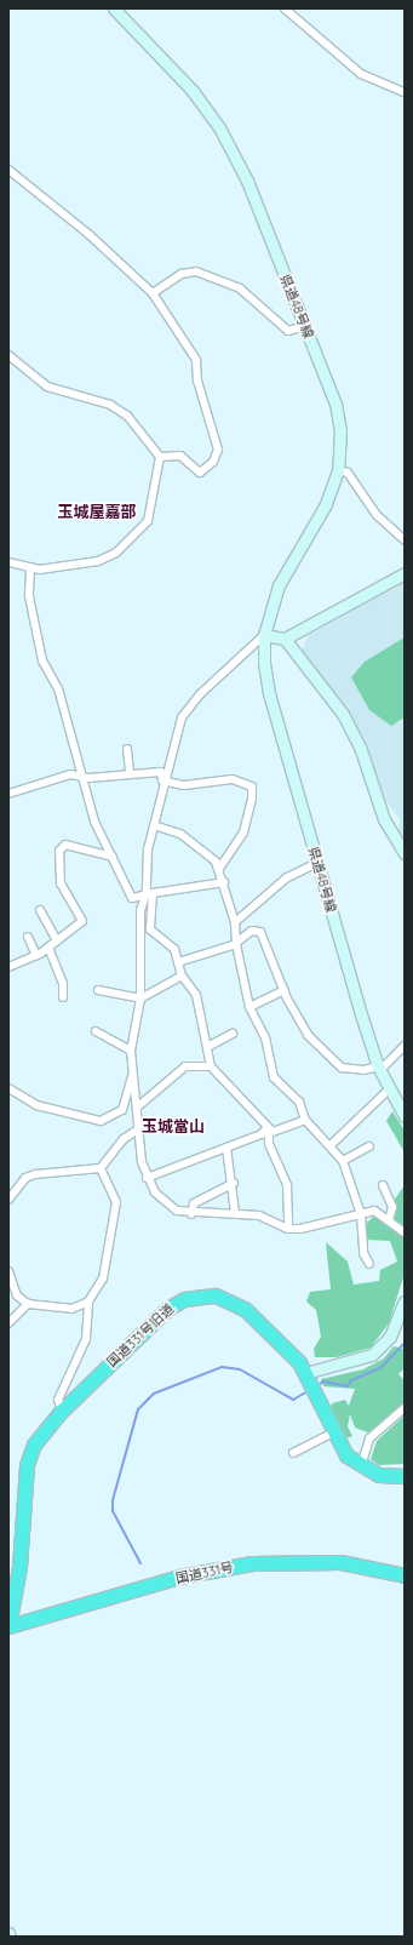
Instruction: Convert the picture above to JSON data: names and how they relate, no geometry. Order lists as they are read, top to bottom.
{
  "streets": {
    "highway": ["国道331号旧道", "国道331号"],
    "main road": ["県道48号線"]
  },
  "crossings": [
    ["国道331号旧道", "国道331号"]
  ],
  "districts": ["玉城屋嘉部", "玉城當山"]
}
